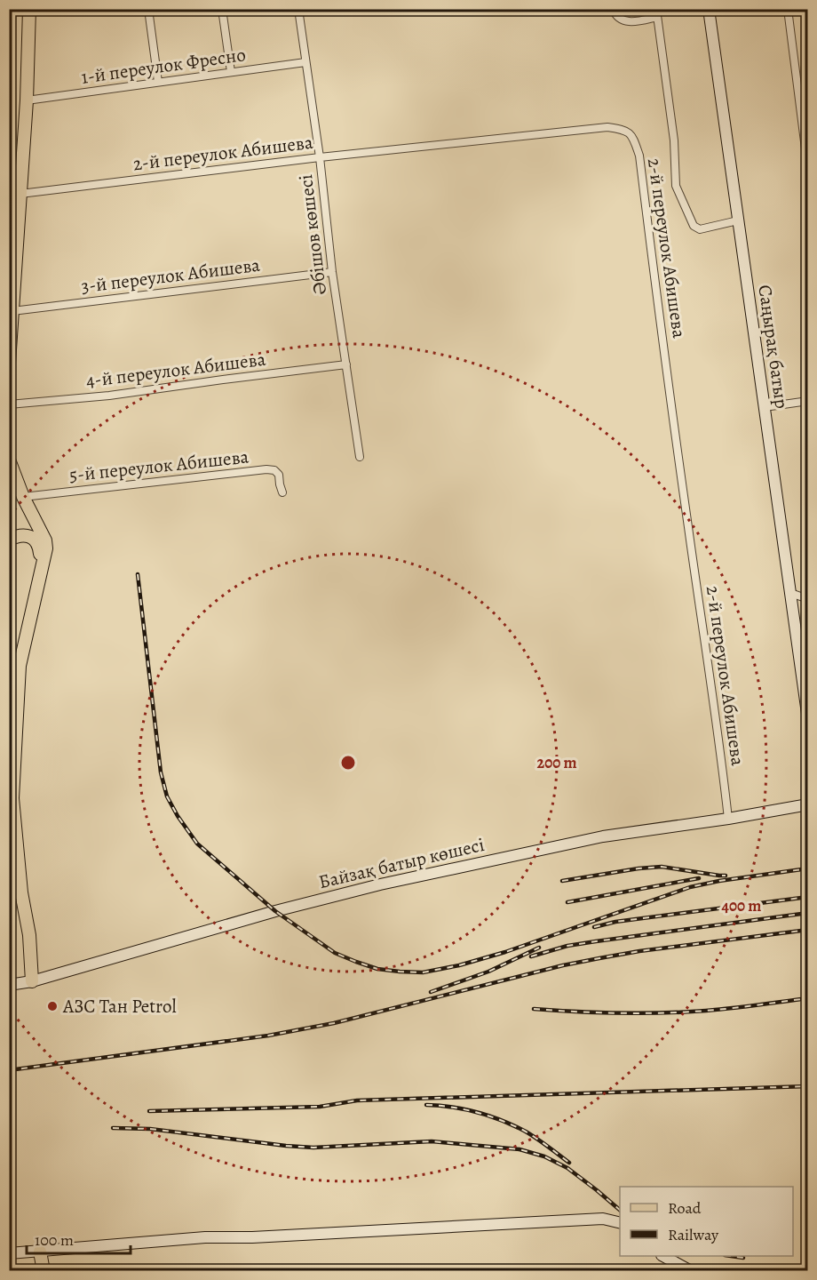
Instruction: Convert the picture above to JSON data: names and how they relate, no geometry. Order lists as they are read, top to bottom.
{
  "streets": {
    "street": [
      "1-й переулок Фресно",
      "2-й переулок Абишева",
      "Әбішов көшесі",
      "3-й переулок Абишева",
      "Саңырақ батыр",
      "4-й переулок Абишева",
      "5-й переулок Абишева",
      "Байзақ батыр көшесі"
    ]
  },
  "crossings": [
    ["1-й переулок Фресно", "Әбішов көшесі"],
    ["2-й переулок Абишева", "Әбішов көшесі"],
    ["2-й переулок Абишева", "Байзақ батыр көшесі"],
    ["Әбішов көшесі", "3-й переулок Абишева"],
    ["Әбішов көшесі", "4-й переулок Абишева"]
  ],
  "places": ["АЗС Тан Petrol"],
  "legend": ["Road", "Railway"],
  "scale_bar": "100 m",
  "rings": ["200 m", "400 m"]
}
